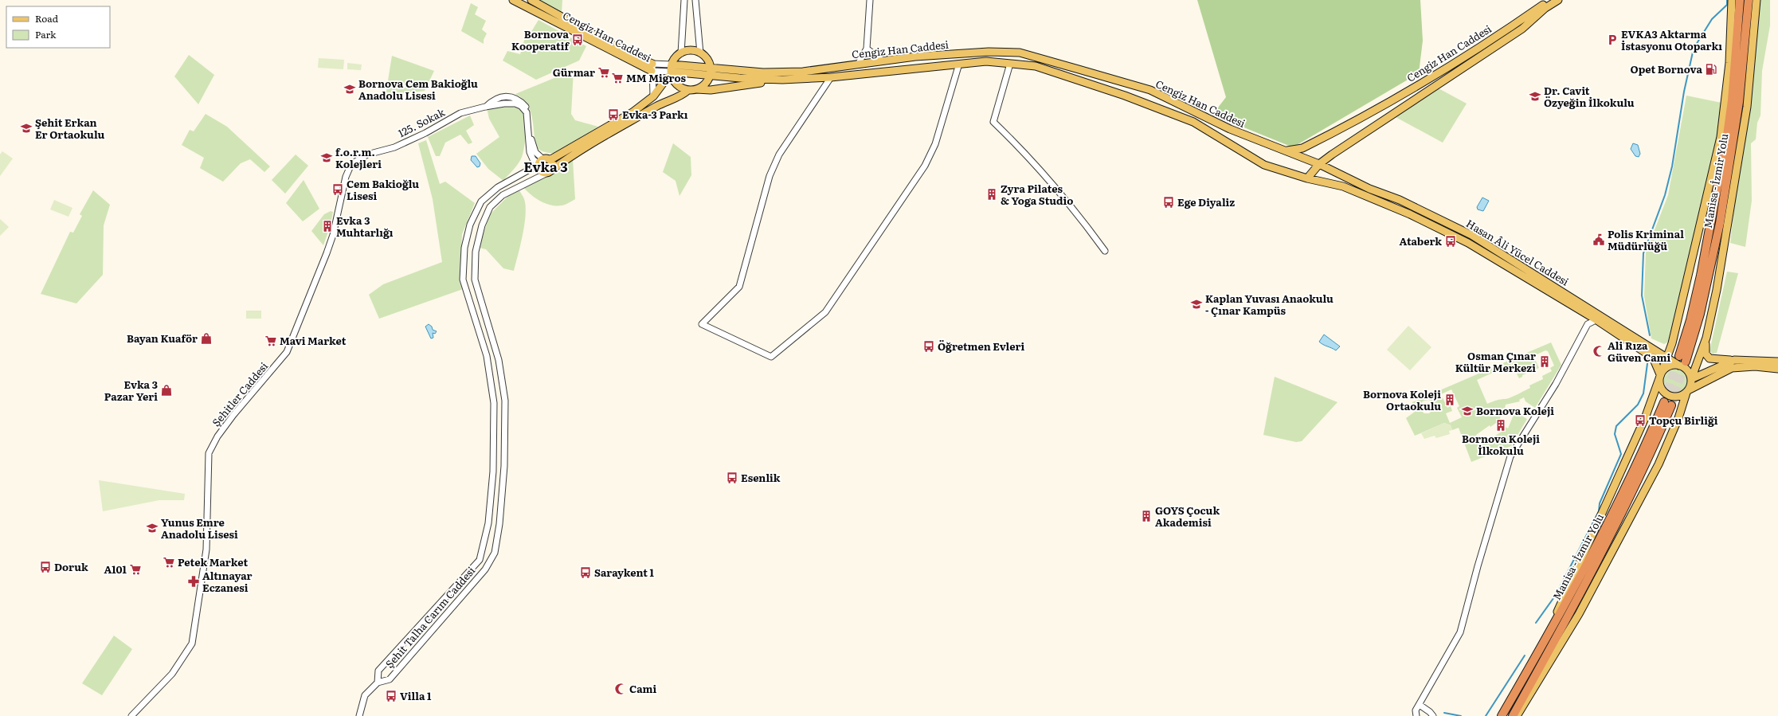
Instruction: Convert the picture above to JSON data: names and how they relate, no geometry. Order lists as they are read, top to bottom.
{
  "streets": {
    "highway": ["Manisa - İzmir Yolu"],
    "main road": ["Cengiz Han Caddesi", "Hasan Âli Yücel Caddesi", "Şehit Talha Carım Caddesi"],
    "street": ["125. Sokak", "Şehitler Caddesi"]
  },
  "crossings": [
    ["Cengiz Han Caddesi", "Hasan Âli Yücel Caddesi"],
    ["Cengiz Han Caddesi", "Şehit Talha Carım Caddesi"],
    ["125. Sokak", "Şehitler Caddesi"],
    ["125. Sokak", "Şehit Talha Carım Caddesi"],
    ["Manisa - İzmir Yolu", "Hasan Âli Yücel Caddesi"]
  ],
  "districts": ["Evka 3"],
  "places": {
    "bus stop": [
      "Bornova Kooperatif",
      "Evka-3 Parkı",
      "Cem Bakioğlu Lisesi",
      "Ege Diyaliz",
      "Ataberk",
      "Öğretmen Evleri",
      "Topçu Birliği",
      "Esenlik",
      "Doruk",
      "Saraykent 1",
      "Villa 1"
    ],
    "parking": ["EVKA3 Aktarma İstasyonu Otoparkı"],
    "fuel station": ["Opet Bornova"],
    "supermarket": [
      "Gürmar",
      "MM Migros",
      "Mavi Market",
      "Petek Market",
      "A101"
    ],
    "school or university": [
      "Bornova Cem Bakioğlu Anadolu Lisesi",
      "Dr. Cavit Özyeğin İlkokulu",
      "Şehit Erkan Er Ortaokulu",
      "f.o.r.m. Kolejleri",
      "Kaplan Yuvası Anaokulu - Çınar Kampüs",
      "Bornova Koleji",
      "Yunus Emre Anadolu Lisesi"
    ],
    "building": [
      "Zyra Pilates & Yoga Studio",
      "Evka 3 Muhtarlığı",
      "Osman Çınar Kültür Merkezi",
      "Bornova Koleji Ortaokulu",
      "Bornova Koleji İlkokulu",
      "GOYS Çocuk Akademisi"
    ],
    "public building": ["Polis Kriminal Müdürlüğü"],
    "shop": ["Bayan Kuaför", "Evka 3 Pazar Yeri"],
    "mosque": ["Ali Rıza Güven Cami", "Cami"],
    "pharmacy": ["Altınayar Eczanesi"]
  },
  "legend": ["Road", "Park"]
}
